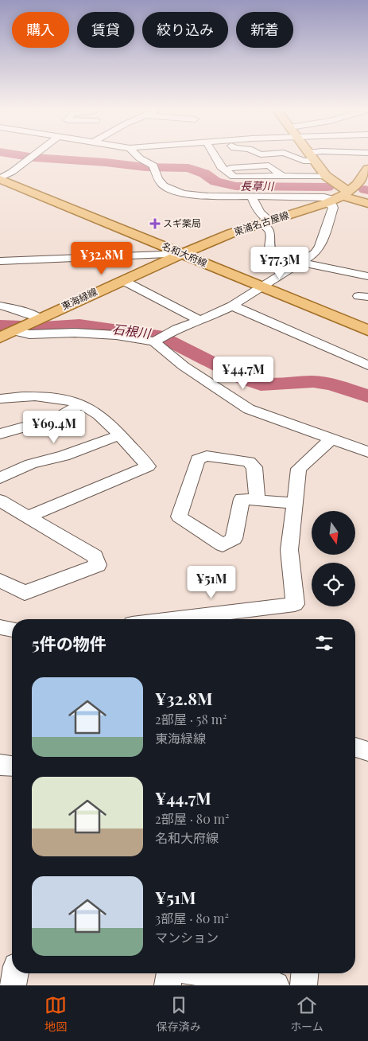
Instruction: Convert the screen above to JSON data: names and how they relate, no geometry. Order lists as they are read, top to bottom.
{
  "streets": {
    "main road": ["東浦名古屋線", "名和大府線", "東海緑線"]
  },
  "crossings": [
    ["東浦名古屋線", "名和大府線"],
    ["東浦名古屋線", "東海緑線"],
    ["名和大府線", "東海緑線"]
  ],
  "water": ["長草川", "石根川"],
  "places": {
    "health": ["スギ薬局"]
  },
  "north": "bottom",
  "page": {
    "chip": [
      "購入",
      "賃貸",
      "絞り込み",
      "新着"
    ],
    "price": [
      "¥32.8M",
      "¥77.3M",
      "¥44.7M",
      "¥69.4M",
      "¥51M"
    ],
    "heading": "5件の物件",
    "list": [
      {
        "name": "¥32.8M",
        "note": "2部屋 · 58 m² · 東海緑線"
      },
      {
        "name": "¥44.7M",
        "note": "2部屋 · 80 m² · 名和大府線"
      },
      {
        "name": "¥51M",
        "note": "3部屋 · 80 m² · マンション"
      }
    ],
    "tabs": ["地図", "保存済み", "ホーム"]
  }
}
